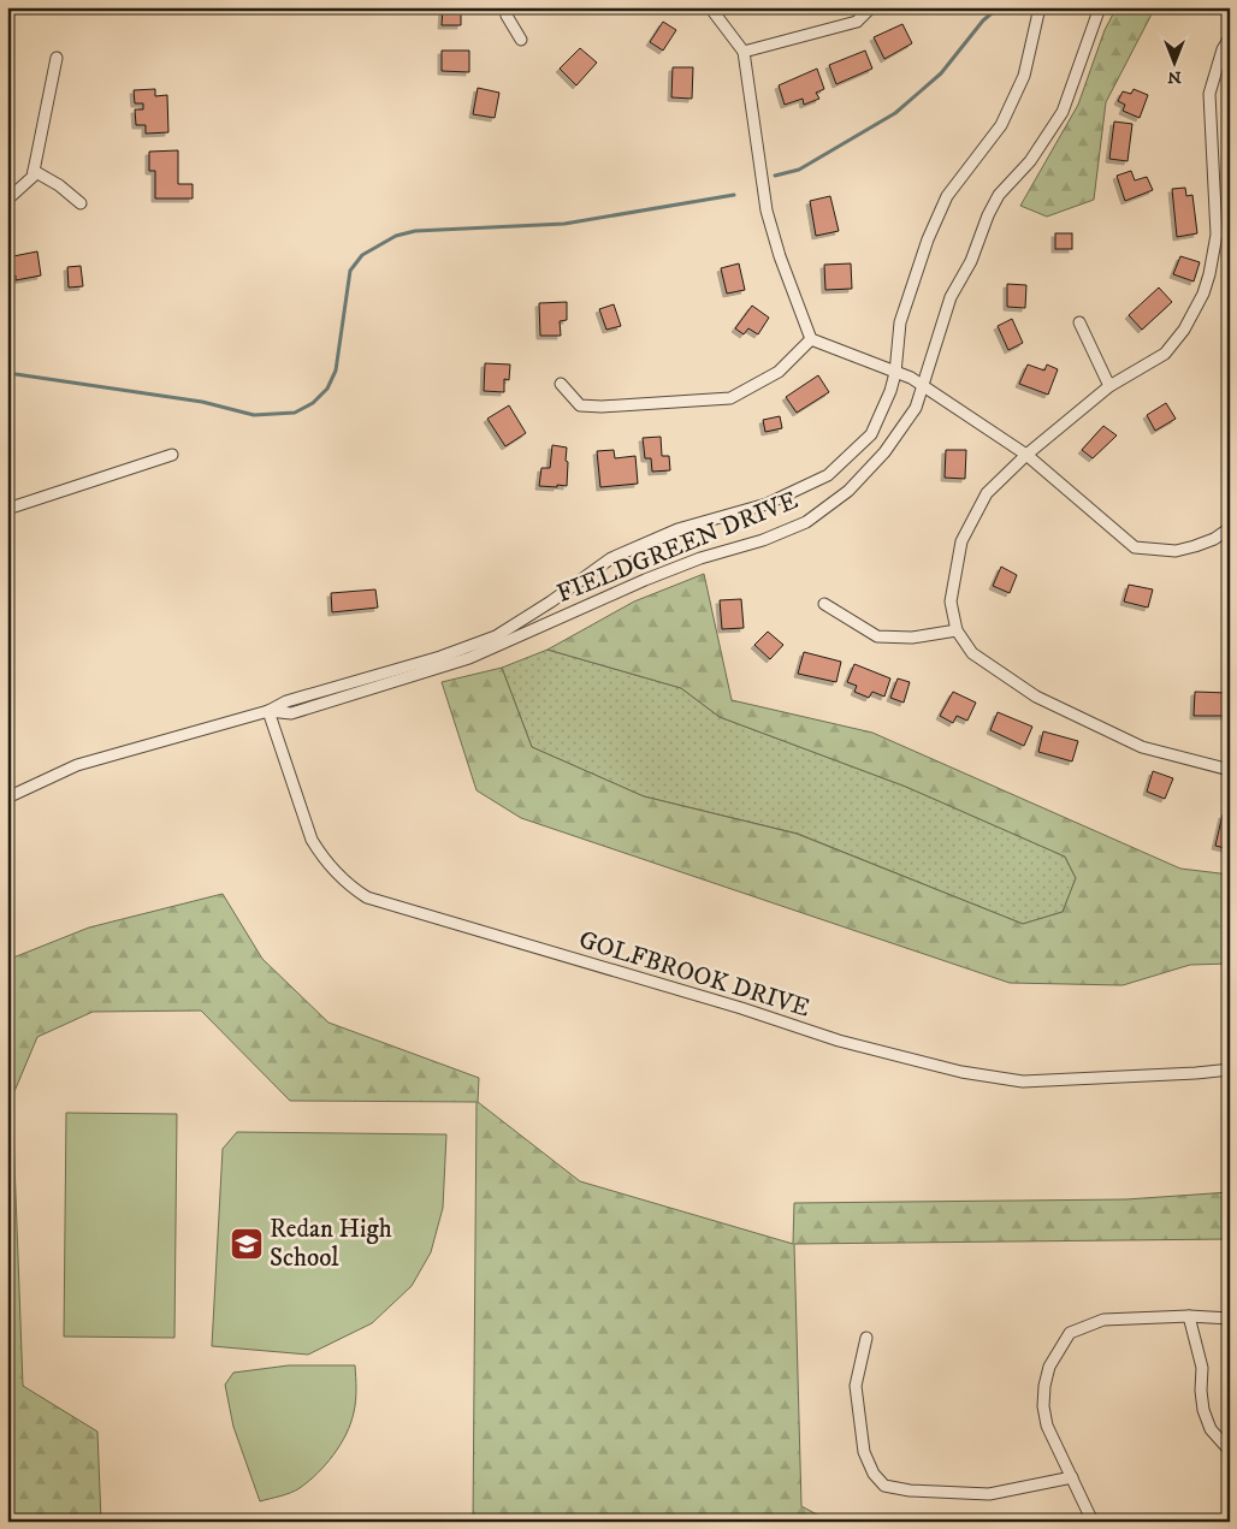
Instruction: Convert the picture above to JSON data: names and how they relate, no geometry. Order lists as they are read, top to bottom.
{
  "streets": {
    "street": ["FIELDGREEN DRIVE", "GOLFBROOK DRIVE"]
  },
  "crossings": [
    ["FIELDGREEN DRIVE", "GOLFBROOK DRIVE"]
  ],
  "places": {
    "school or university": ["Redan High School"]
  },
  "north": "bottom"
}
